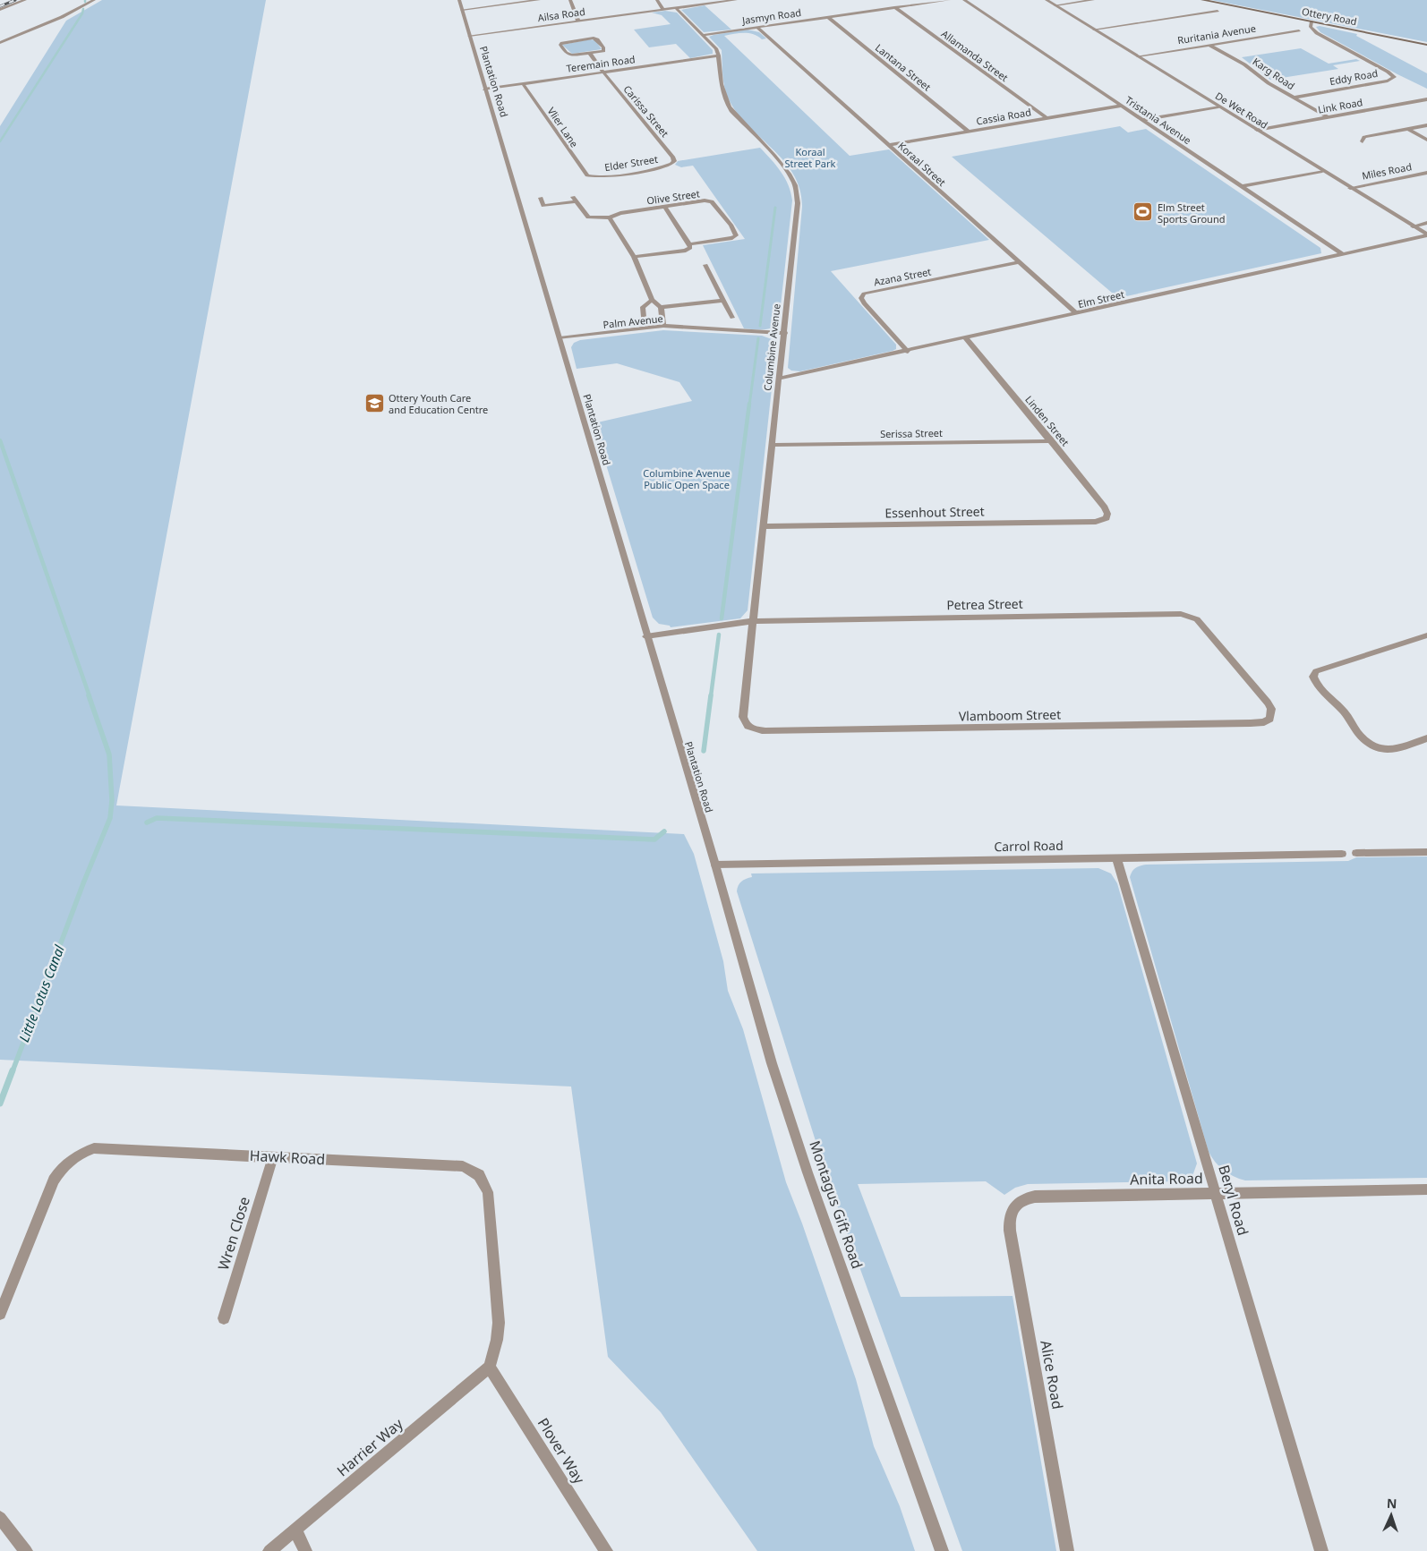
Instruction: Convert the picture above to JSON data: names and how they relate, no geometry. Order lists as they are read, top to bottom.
{
  "streets": {
    "main road": ["Ottery Road"],
    "street": [
      "Ailsa Road",
      "Jasmyn Road",
      "Ruritania Avenue",
      "Allamanda Street",
      "Teremain Road",
      "Lantana Street",
      "Karg Road",
      "Eddy Road",
      "Plantation Road",
      "Link Road",
      "De Wet Road",
      "Carissa Street",
      "Cassia Road",
      "Tristania Avenue",
      "Vlier Lane",
      "Elder Street",
      "Koraal Street",
      "Miles Road",
      "Olive Street",
      "Azana Street",
      "Elm Street",
      "Palm Avenue",
      "Columbine Avenue",
      "Linden Street",
      "Serissa Street",
      "Essenhout Street",
      "Petrea Street",
      "Vlamboom Street",
      "Carrol Road",
      "Hawk Road",
      "Anita Road",
      "Beryl Road",
      "Montagus Gift Road",
      "Wren Close",
      "Alice Road",
      "Harrier Way",
      "Plover Way"
    ]
  },
  "crossings": [
    ["Ailsa Road", "Plantation Road"],
    ["Jasmyn Road", "Allamanda Street"],
    ["Jasmyn Road", "Lantana Street"],
    ["Jasmyn Road", "Koraal Street"],
    ["Ottery Road", "Eddy Road"],
    ["Ruritania Avenue", "Karg Road"],
    ["Ruritania Avenue", "De Wet Road"],
    ["Allamanda Street", "Cassia Road"],
    ["Teremain Road", "Plantation Road"],
    ["Teremain Road", "Carissa Street"],
    ["Teremain Road", "Vlier Lane"],
    ["Teremain Road", "Columbine Avenue"],
    ["Lantana Street", "Cassia Road"],
    ["Karg Road", "Eddy Road"],
    ["Karg Road", "Link Road"],
    ["Plantation Road", "Palm Avenue"],
    ["Plantation Road", "Petrea Street"],
    ["Plantation Road", "Carrol Road"],
    ["Plantation Road", "Montagus Gift Road"],
    ["Link Road", "De Wet Road"],
    ["De Wet Road", "Miles Road"],
    ["De Wet Road", "Elm Street"],
    ["Carissa Street", "Elder Street"],
    ["Cassia Road", "Tristania Avenue"],
    ["Cassia Road", "Koraal Street"],
    ["Tristania Avenue", "Elm Street"],
    ["Vlier Lane", "Elder Street"],
    ["Koraal Street", "Azana Street"],
    ["Koraal Street", "Elm Street"],
    ["Azana Street", "Elm Street"],
    ["Elm Street", "Columbine Avenue"],
    ["Elm Street", "Linden Street"],
    ["Palm Avenue", "Columbine Avenue"],
    ["Columbine Avenue", "Serissa Street"],
    ["Columbine Avenue", "Essenhout Street"],
    ["Columbine Avenue", "Petrea Street"],
    ["Columbine Avenue", "Vlamboom Street"],
    ["Linden Street", "Serissa Street"],
    ["Linden Street", "Essenhout Street"],
    ["Petrea Street", "Vlamboom Street"],
    ["Carrol Road", "Beryl Road"],
    ["Carrol Road", "Montagus Gift Road"],
    ["Hawk Road", "Wren Close"],
    ["Hawk Road", "Harrier Way"],
    ["Hawk Road", "Plover Way"],
    ["Anita Road", "Beryl Road"],
    ["Anita Road", "Alice Road"],
    ["Harrier Way", "Plover Way"]
  ],
  "water": ["Little Lotus Canal"],
  "parks": ["Koraal Street Park", "Columbine Avenue Public Open Space"],
  "places": {
    "sports": ["Elm Street Sports Ground"],
    "school or university": ["Ottery Youth Care and Education Centre"]
  },
  "north": "top"
}
